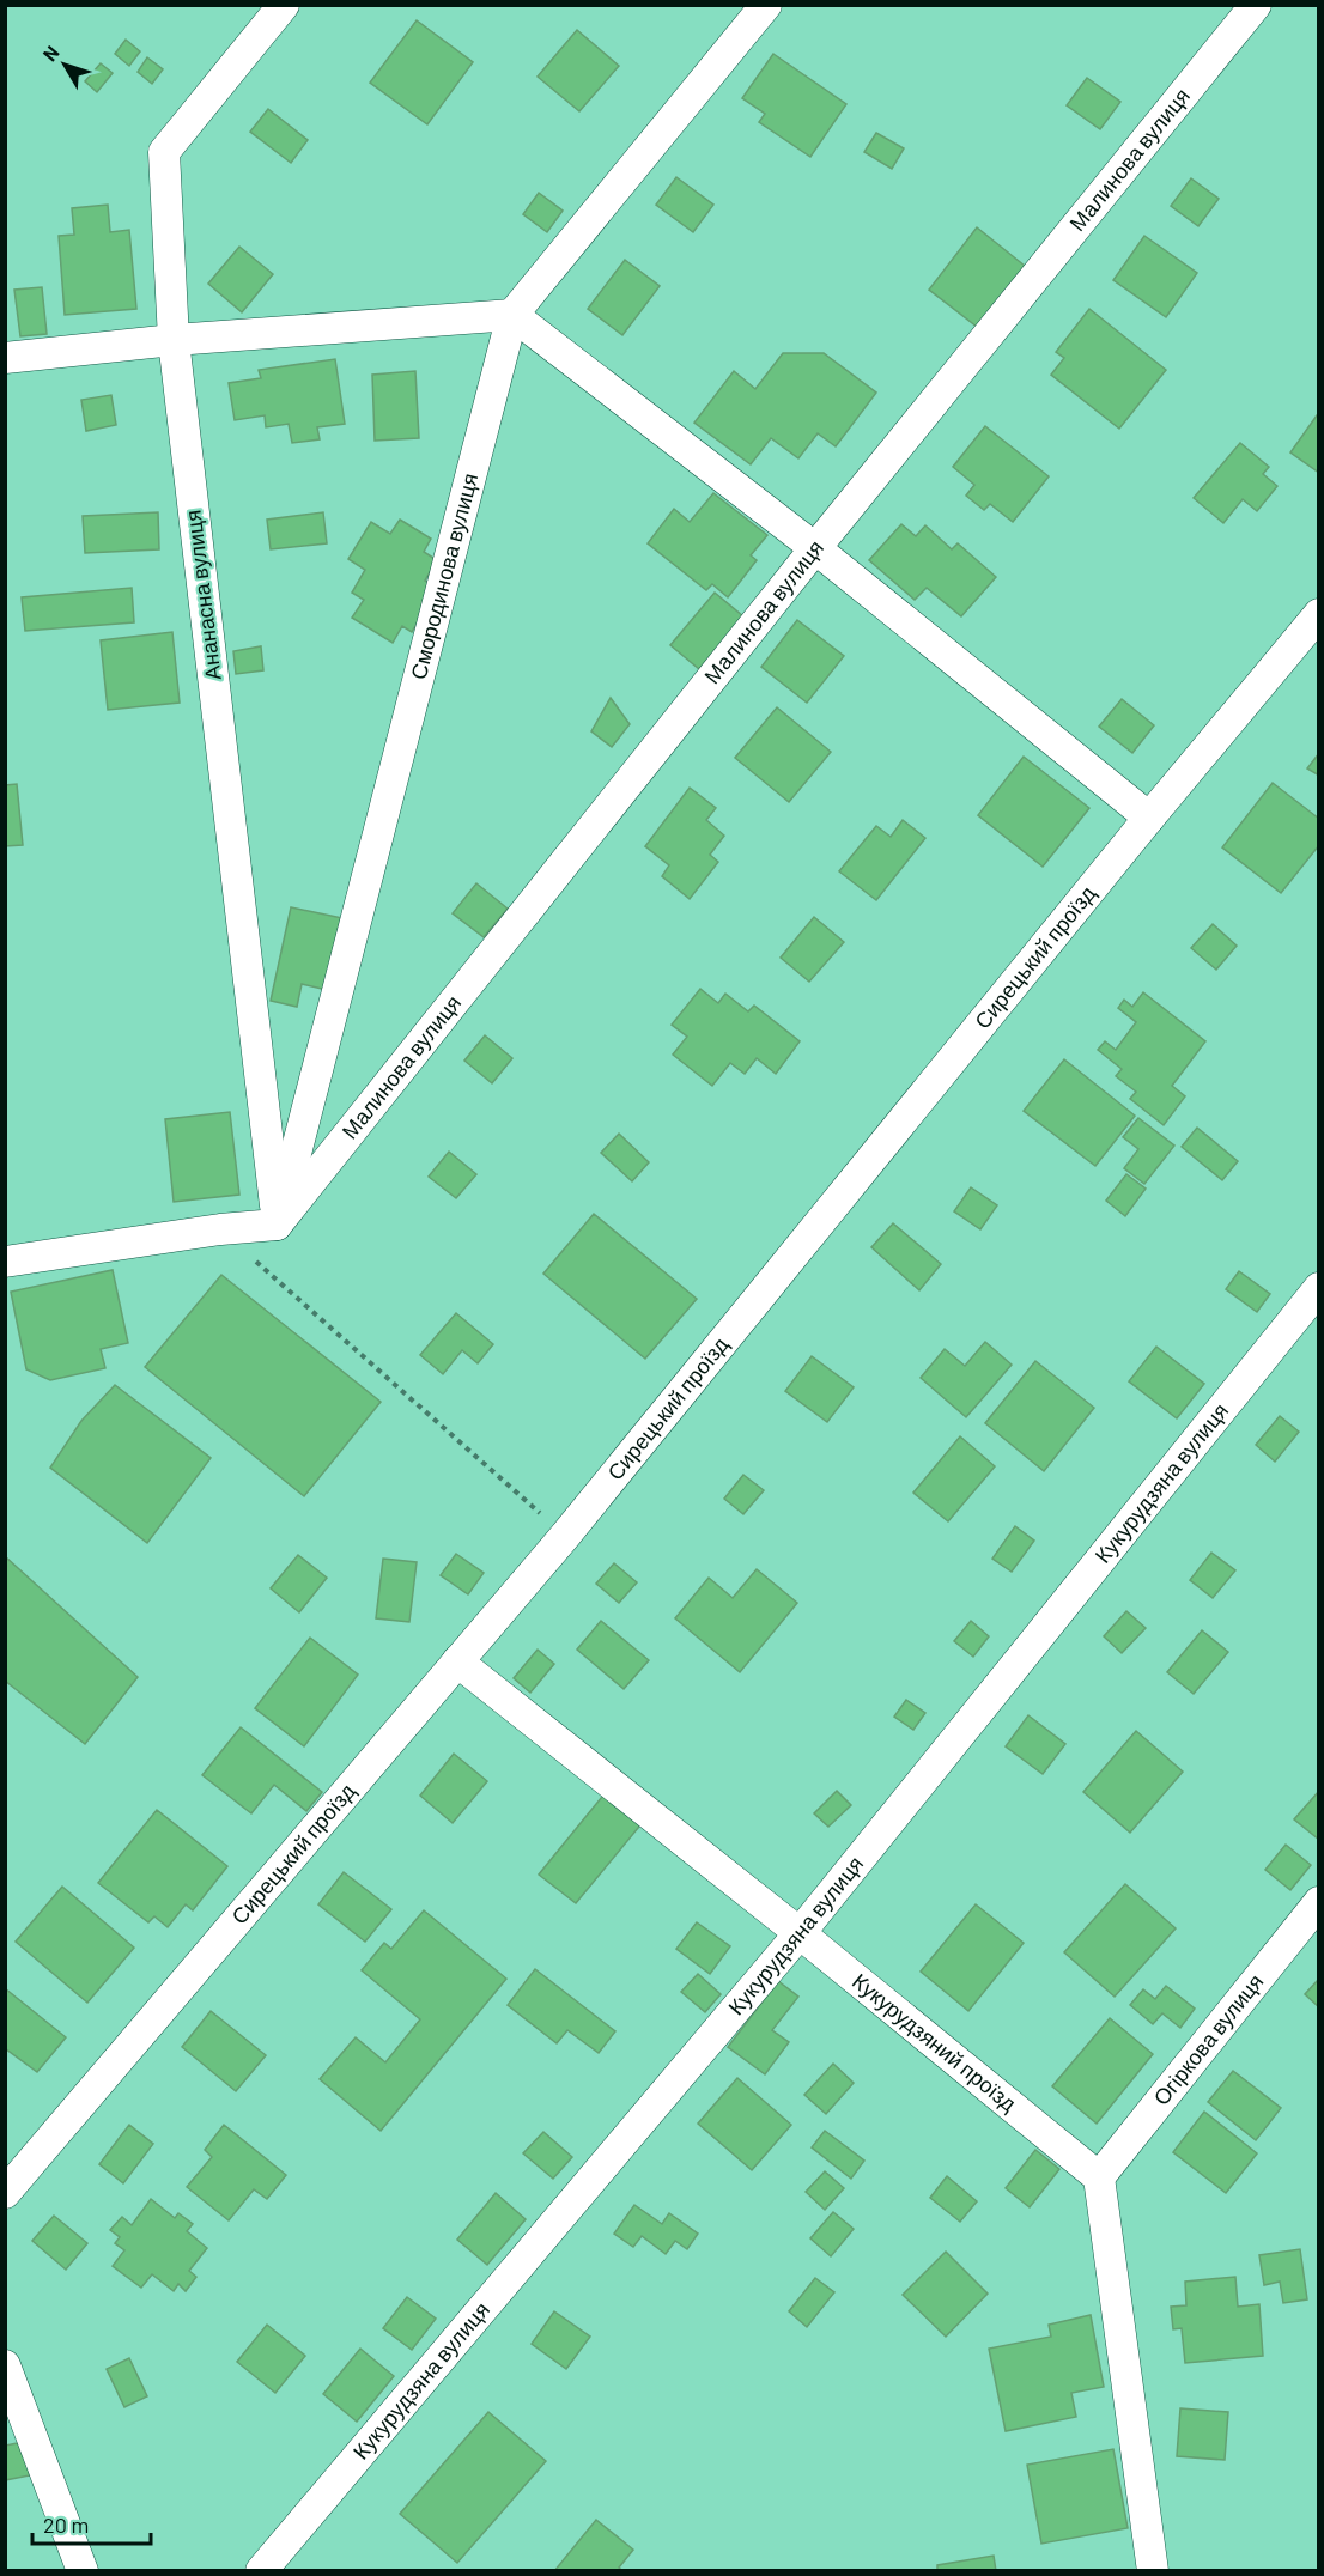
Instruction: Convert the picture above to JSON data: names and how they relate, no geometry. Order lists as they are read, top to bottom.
{
  "streets": {
    "street": [
      "Малинова вулиця",
      "Смородинова вулиця",
      "Ананасна вулиця",
      "Сирецький проїзд",
      "Кукурудзяна вулиця",
      "Огіркова вулиця",
      "Кукурудзяний проїзд"
    ]
  },
  "crossings": [
    ["Малинова вулиця", "Смородинова вулиця"],
    ["Малинова вулиця", "Ананасна вулиця"],
    ["Смородинова вулиця", "Ананасна вулиця"],
    ["Сирецький проїзд", "Кукурудзяний проїзд"],
    ["Кукурудзяна вулиця", "Кукурудзяний проїзд"],
    ["Огіркова вулиця", "Кукурудзяний проїзд"]
  ],
  "scale_bar": "20 m",
  "north": "top left"
}
